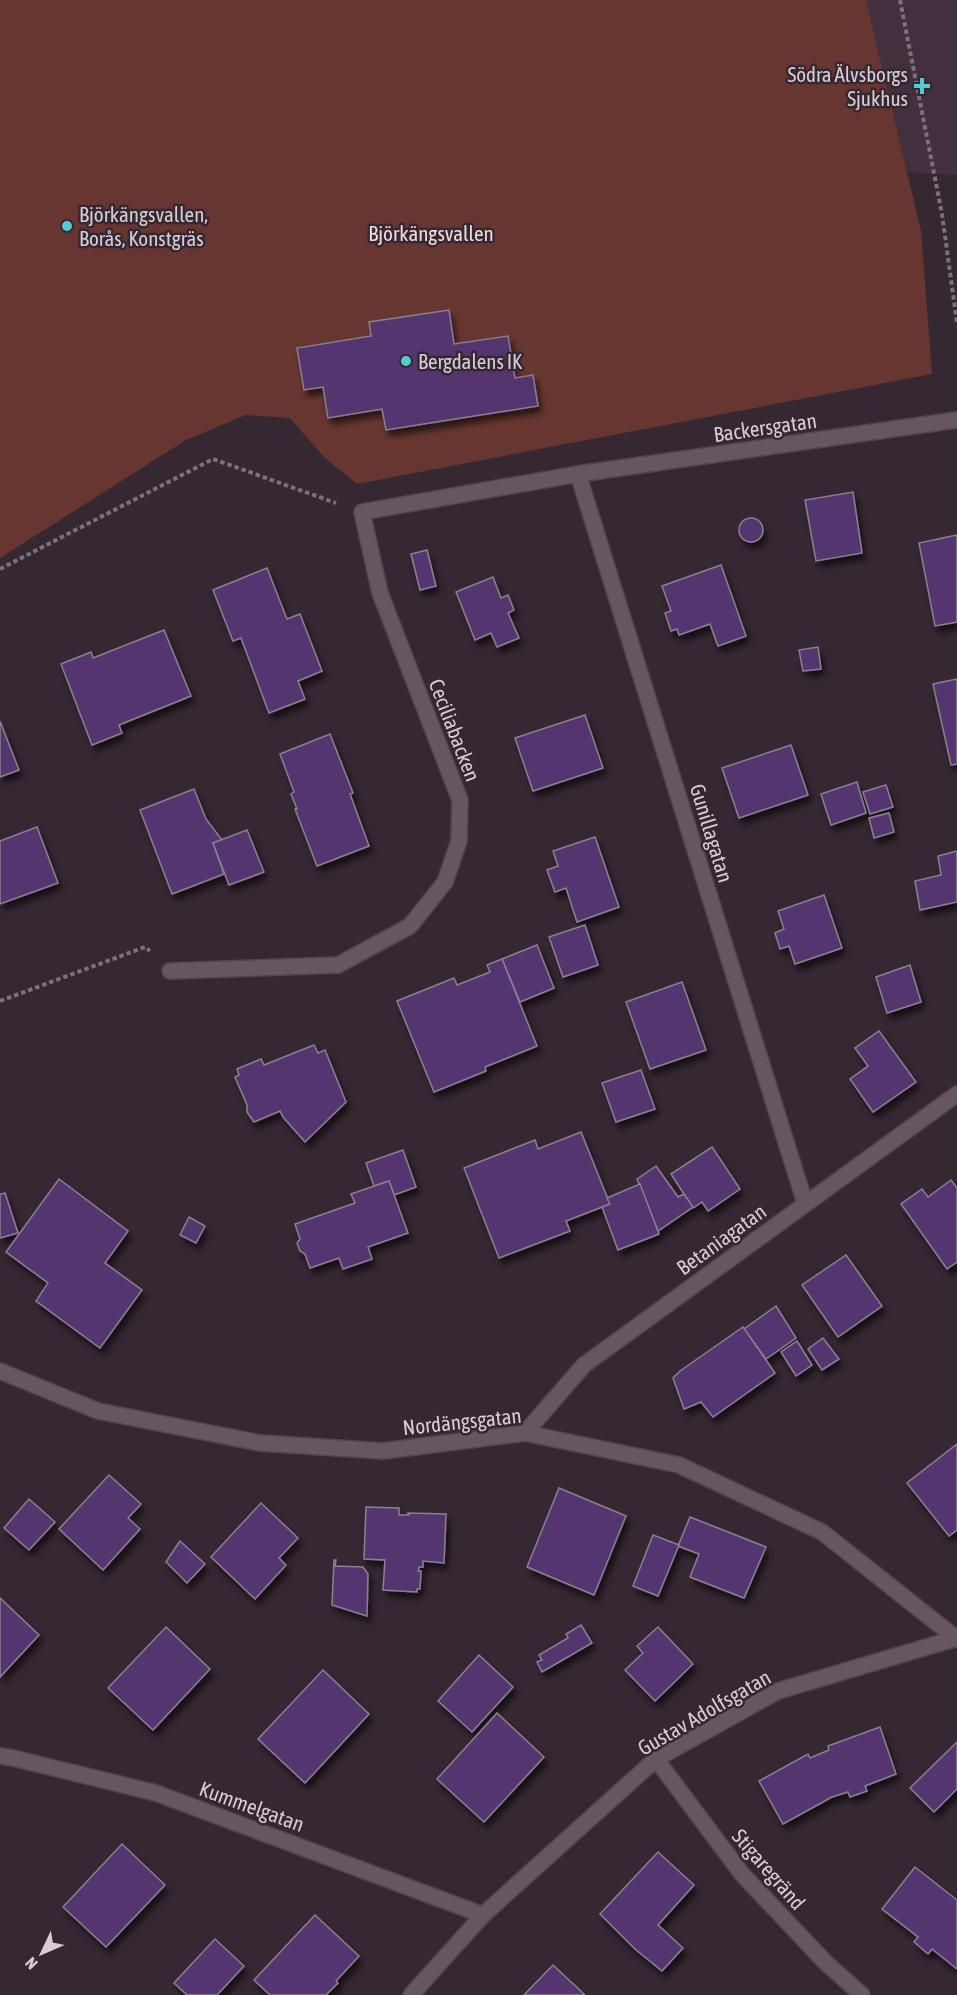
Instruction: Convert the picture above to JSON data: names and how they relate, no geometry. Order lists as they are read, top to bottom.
{
  "streets": {
    "street": [
      "Backersgatan",
      "Ceciliabacken",
      "Gunillagatan",
      "Betaniagatan",
      "Nordängsgatan",
      "Gustav Adolfsgatan",
      "Kummelgatan",
      "Stigaregränd"
    ]
  },
  "crossings": [
    ["Backersgatan", "Gunillagatan"],
    ["Gunillagatan", "Betaniagatan"],
    ["Betaniagatan", "Nordängsgatan"],
    ["Nordängsgatan", "Gustav Adolfsgatan"],
    ["Gustav Adolfsgatan", "Kummelgatan"],
    ["Gustav Adolfsgatan", "Stigaregränd"]
  ],
  "parks": ["Björkängsvallen"],
  "places": {
    "health": ["Södra Älvsborgs Sjukhus"],
    "other": ["Björkängsvallen, Borås, Konstgräs", "Bergdalens IK"]
  },
  "north": "bottom left"
}
